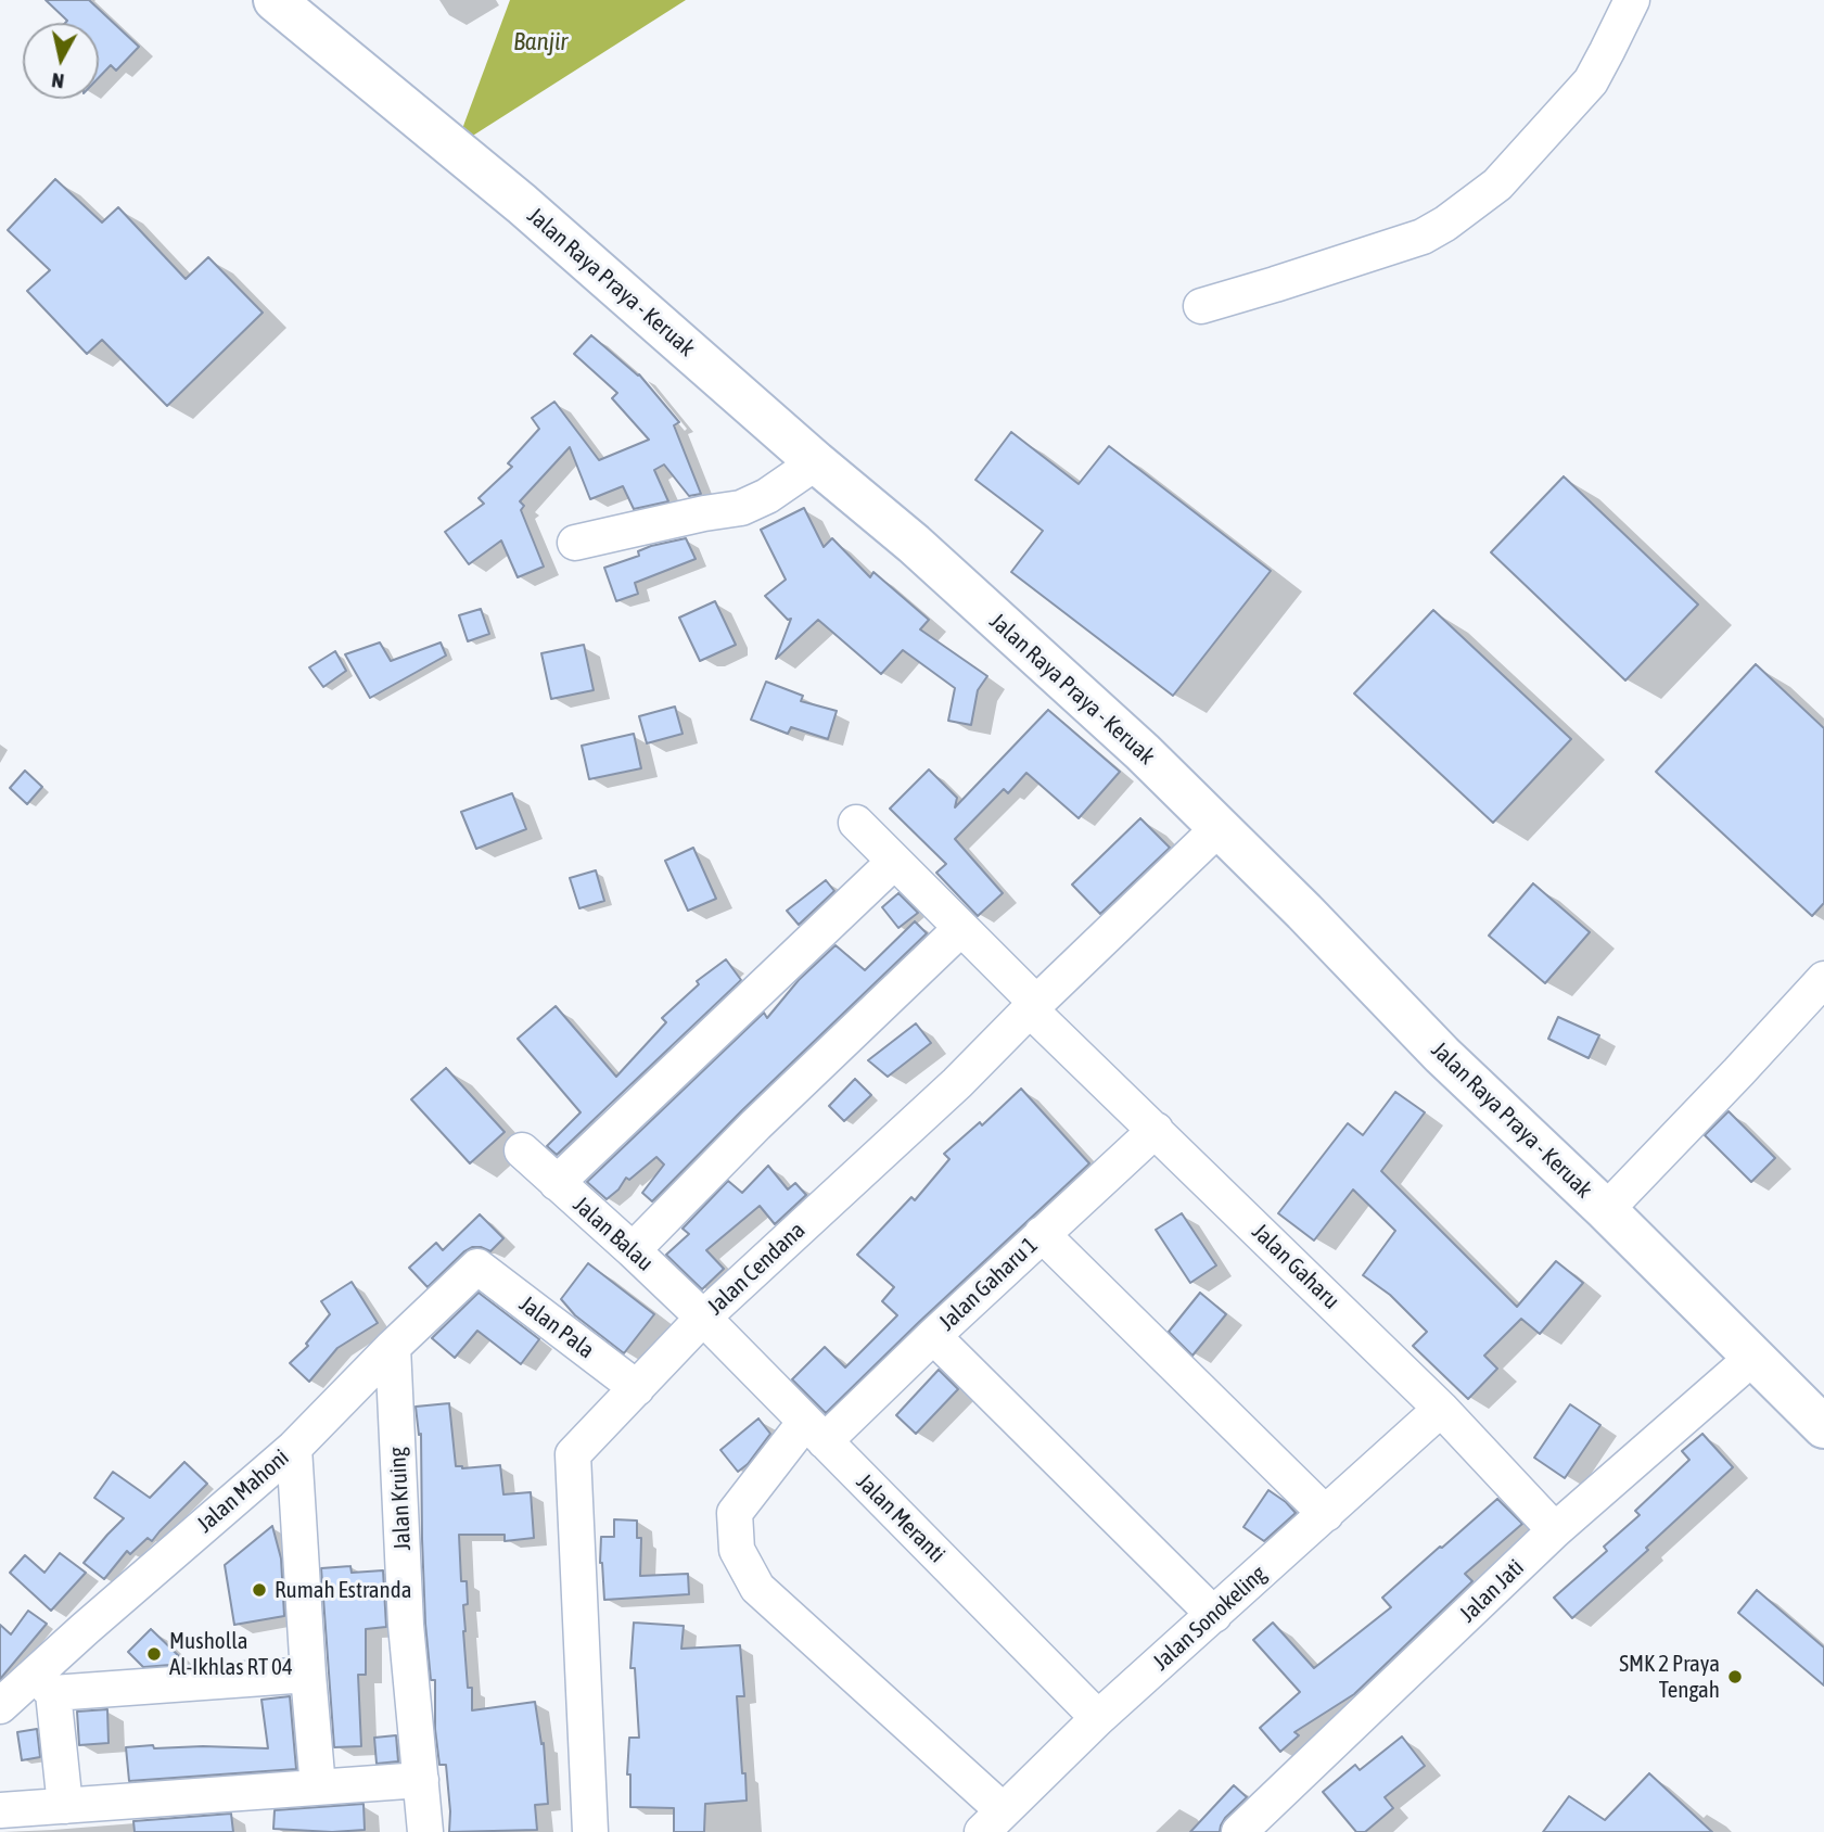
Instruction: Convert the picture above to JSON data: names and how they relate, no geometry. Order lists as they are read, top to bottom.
{
  "streets": {
    "main road": ["Jalan Raya Praya - Keruak"],
    "street": [
      "Jalan Balau",
      "Jalan Gaharu",
      "Jalan Cendana",
      "Jalan Gaharu 1",
      "Jalan Pala",
      "Jalan Mahoni",
      "Jalan Kruing",
      "Jalan Meranti",
      "Jalan Jati",
      "Jalan Sonokeling"
    ]
  },
  "crossings": [
    ["Jalan Raya Praya - Keruak", "Jalan Cendana"],
    ["Jalan Raya Praya - Keruak", "Jalan Jati"],
    ["Jalan Balau", "Jalan Cendana"],
    ["Jalan Balau", "Jalan Meranti"],
    ["Jalan Gaharu", "Jalan Cendana"],
    ["Jalan Gaharu", "Jalan Gaharu 1"],
    ["Jalan Gaharu", "Jalan Jati"],
    ["Jalan Gaharu", "Jalan Sonokeling"],
    ["Jalan Cendana", "Jalan Pala"],
    ["Jalan Cendana", "Jalan Meranti"],
    ["Jalan Gaharu 1", "Jalan Meranti"],
    ["Jalan Gaharu 1", "Jalan Sonokeling"],
    ["Jalan Pala", "Jalan Mahoni"],
    ["Jalan Mahoni", "Jalan Kruing"],
    ["Jalan Meranti", "Jalan Sonokeling"]
  ],
  "water": ["Banjir"],
  "places": ["Rumah Estranda", "Musholla Al-Ikhlas RT 04", "SMK 2 Praya Tengah"],
  "north": "bottom"
}
